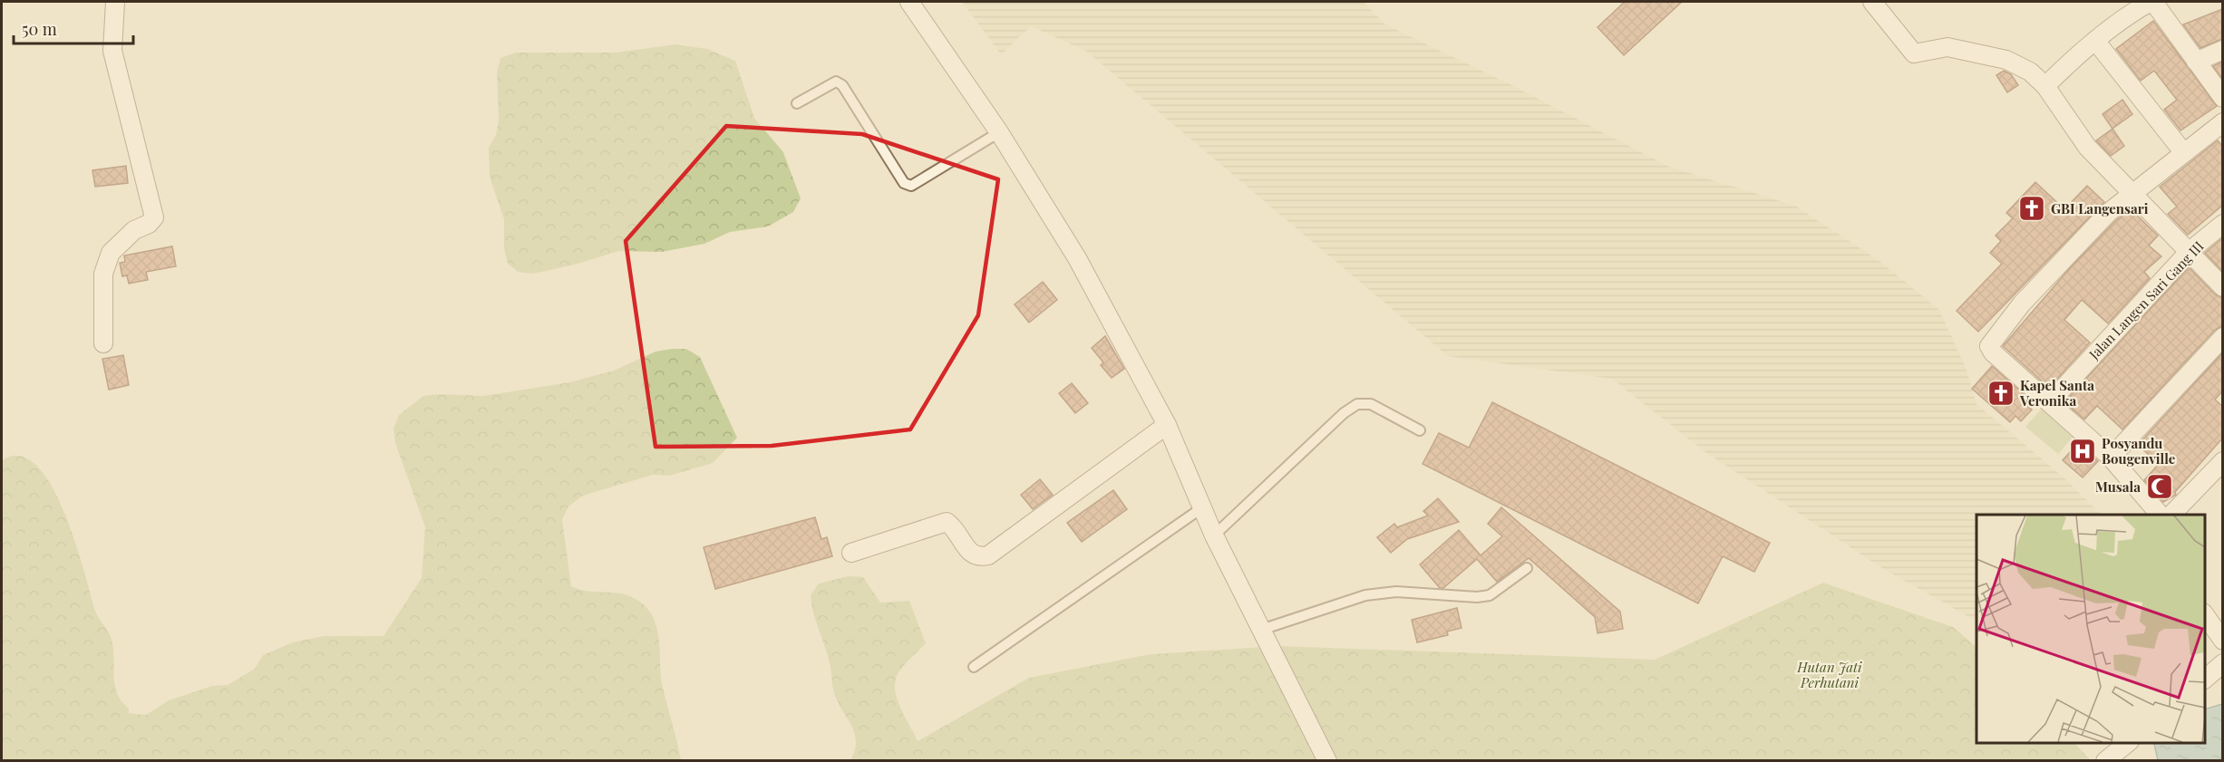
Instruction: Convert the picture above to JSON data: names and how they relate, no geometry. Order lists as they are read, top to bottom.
{
  "streets": {
    "street": ["Jalan Langen Sari Gang III"]
  },
  "parks": ["Hutan Jati Perhutani"],
  "places": {
    "church": ["GBI Langensari", "Kapel Santa Veronika"],
    "hospital": ["Posyandu Bougenville"],
    "mosque": ["Musala"]
  },
  "scale_bar": "50 m"
}
